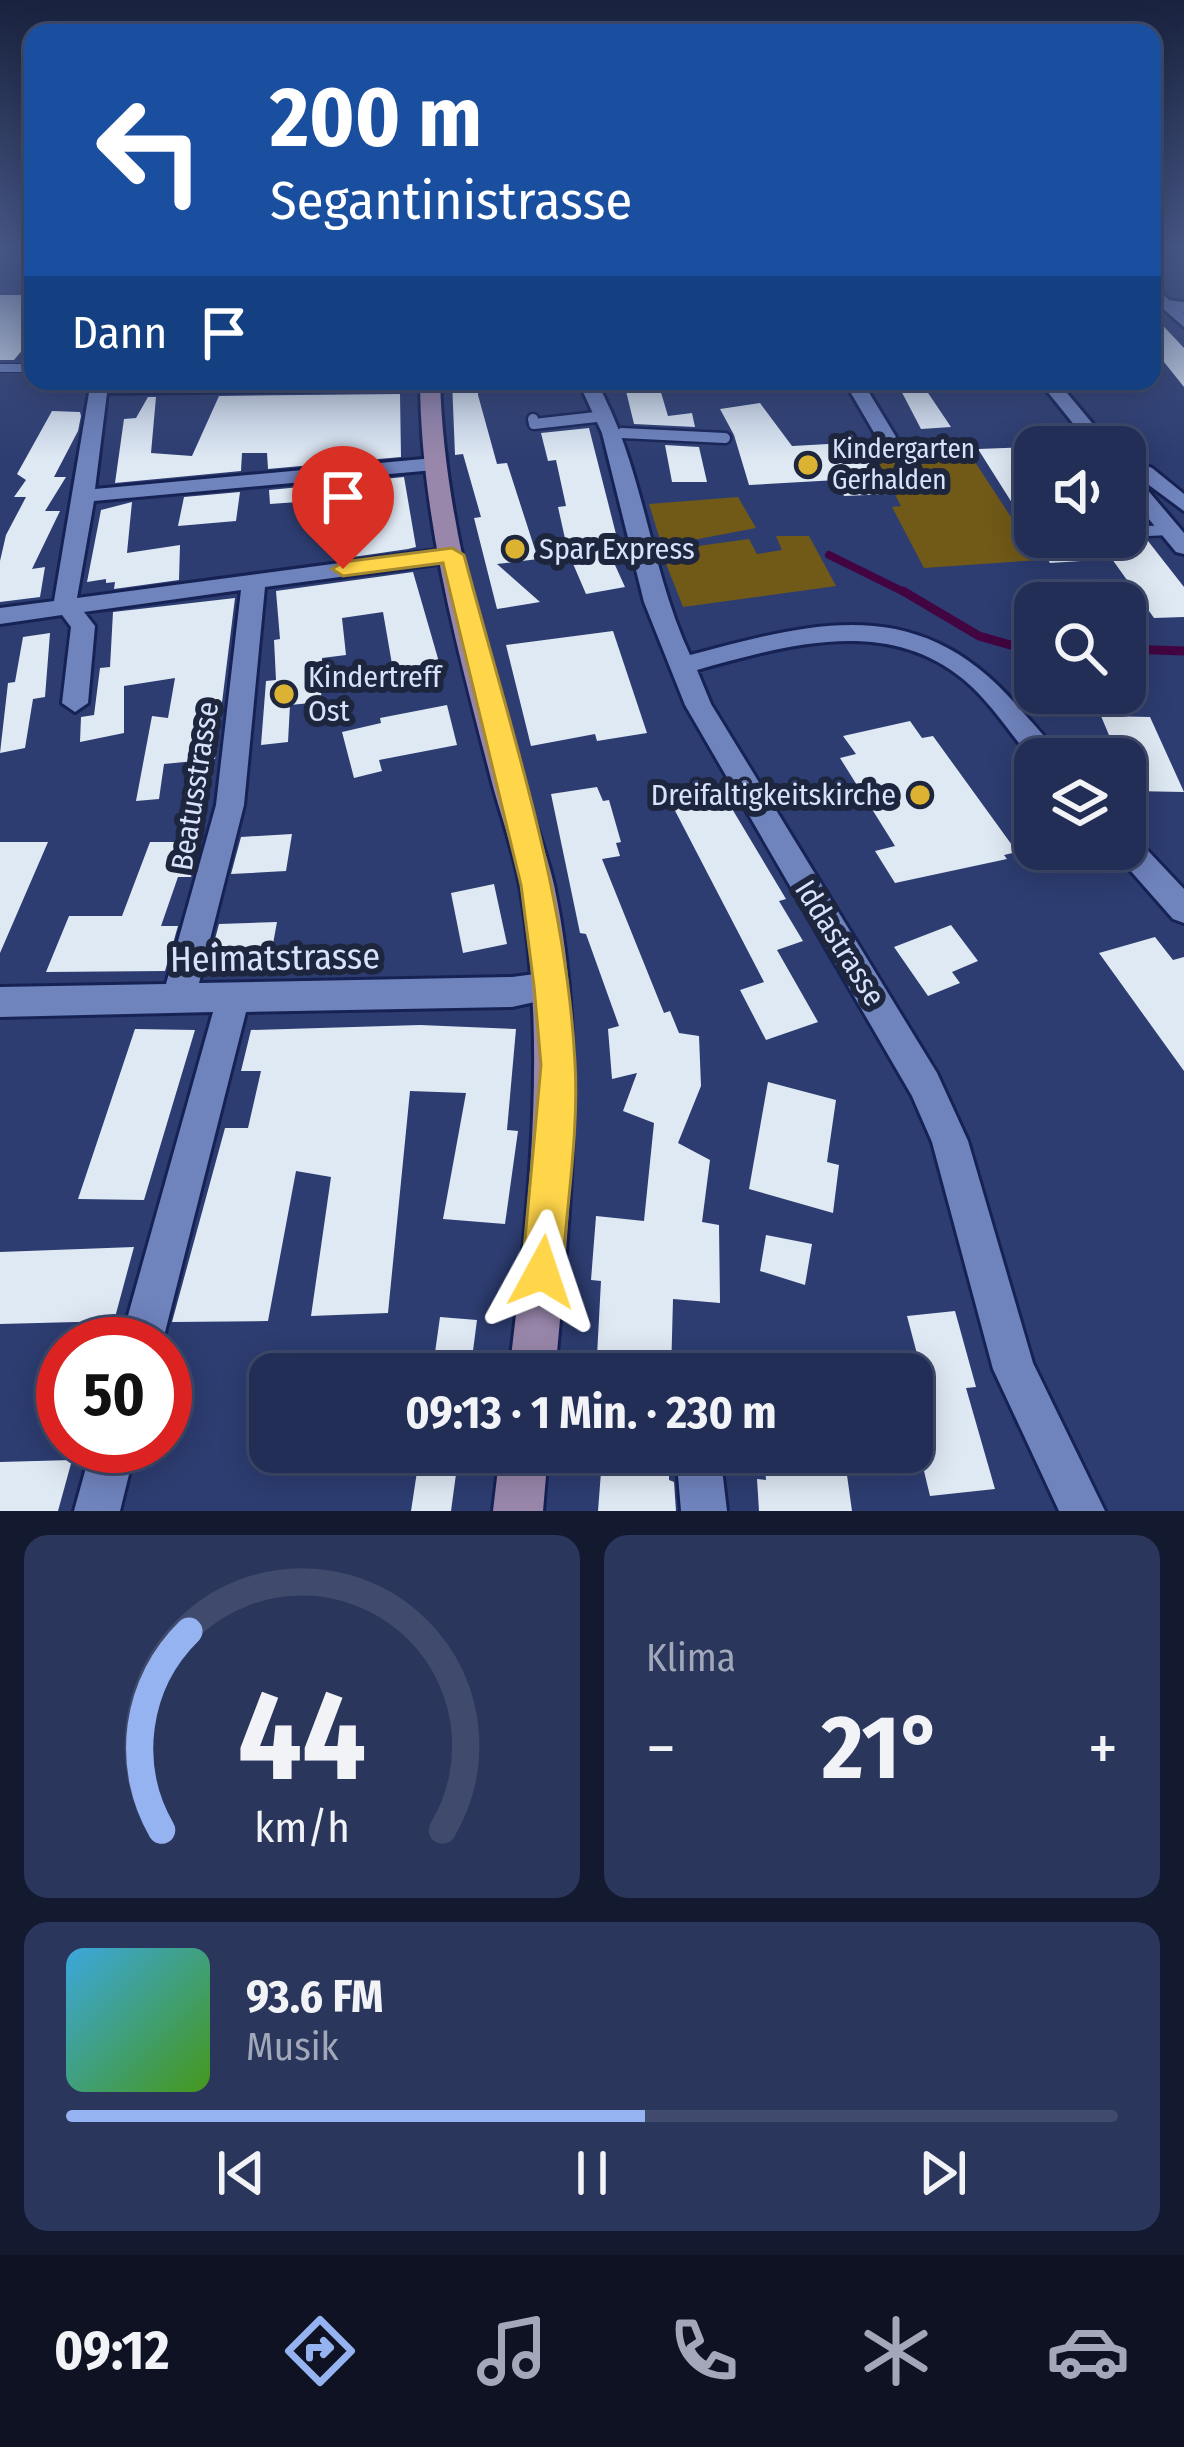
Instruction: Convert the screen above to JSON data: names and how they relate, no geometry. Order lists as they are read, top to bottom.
{
  "streets": {
    "street": ["Beatusstrasse", "Iddastrasse", "Heimatstrasse"]
  },
  "crossings": [
    ["Beatusstrasse", "Heimatstrasse"]
  ],
  "places": [
    "Kindergarten Gerhalden",
    "Spar Express",
    "Kindertreff Ost",
    "Dreifaltigkeitskirche"
  ],
  "page": {
    "turn": ["200 m", "Segantinistrasse"],
    "then": "Dann",
    "limit": "50",
    "trip": "09:13 · 1 Min. · 230 m",
    "tile": "Klima",
    "heat": ["−", "21°", "+"],
    "song": ["93.6 FM", "Musik"],
    "tabs": "09:12",
    "gauge": ["44", "km/h"]
  }
}
